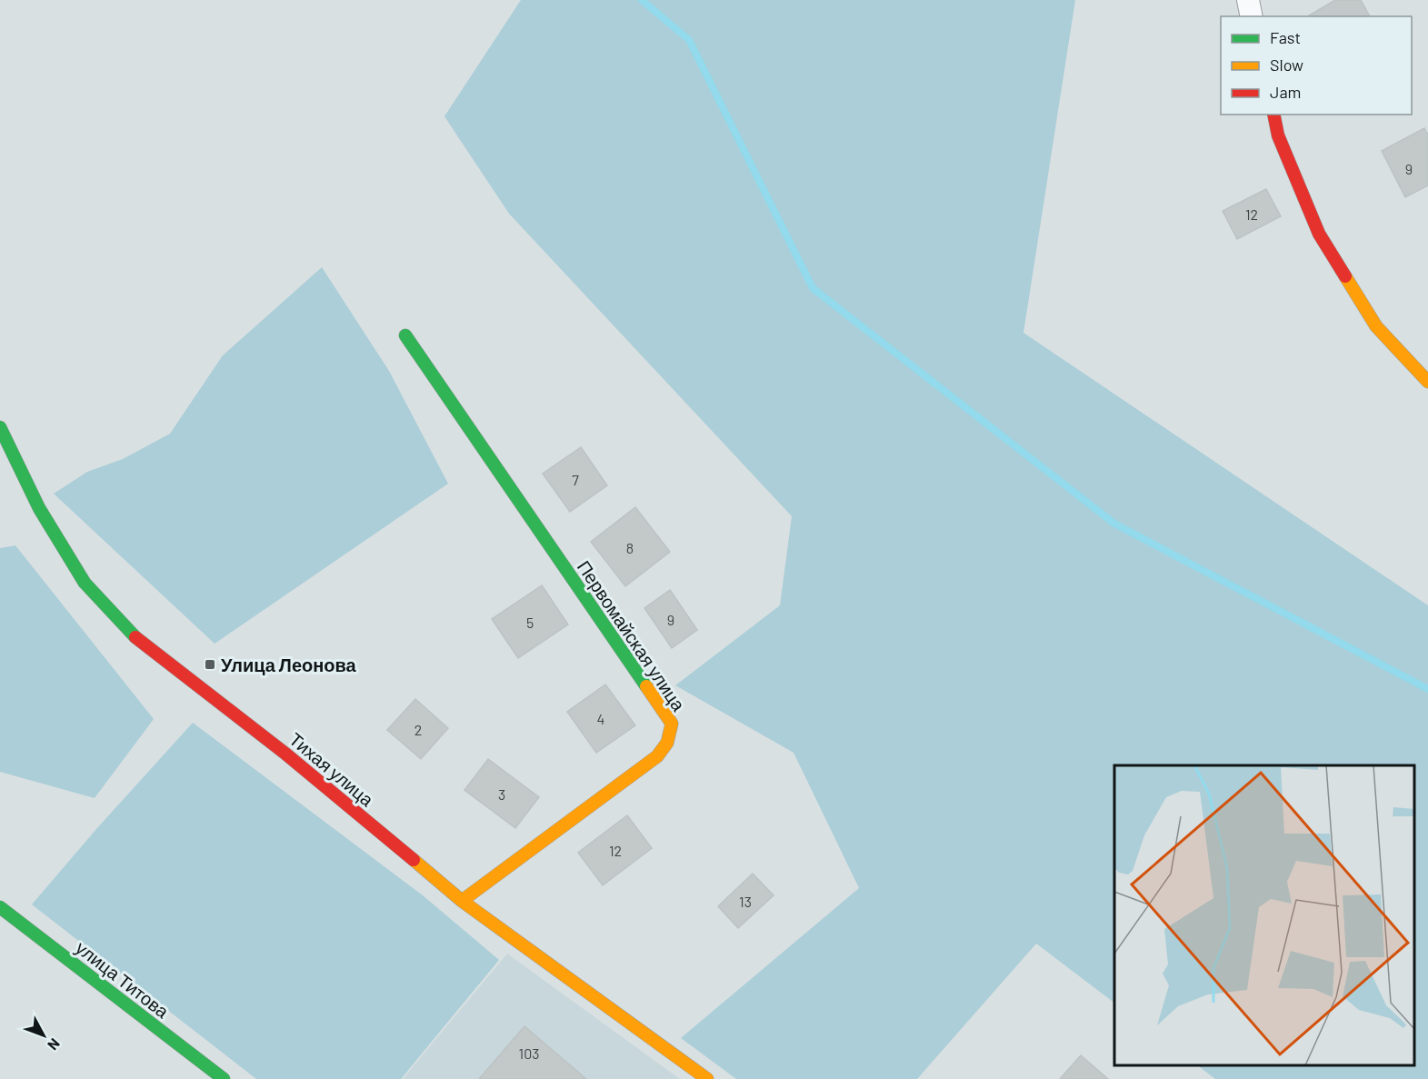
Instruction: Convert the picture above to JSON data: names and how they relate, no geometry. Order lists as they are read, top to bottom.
{
  "streets": {
    "street": ["Первомайская улица", "Тихая улица", "улица Титова"]
  },
  "crossings": [
    ["Первомайская улица", "Тихая улица"]
  ],
  "places": {
    "transit": ["Улица Леонова"]
  },
  "house_numbers": [
    "9",
    "12",
    "7",
    "8",
    "9",
    "5",
    "4",
    "2",
    "3",
    "12",
    "13",
    "103"
  ],
  "legend": ["Fast", "Slow", "Jam"],
  "north": "bottom right"
}
